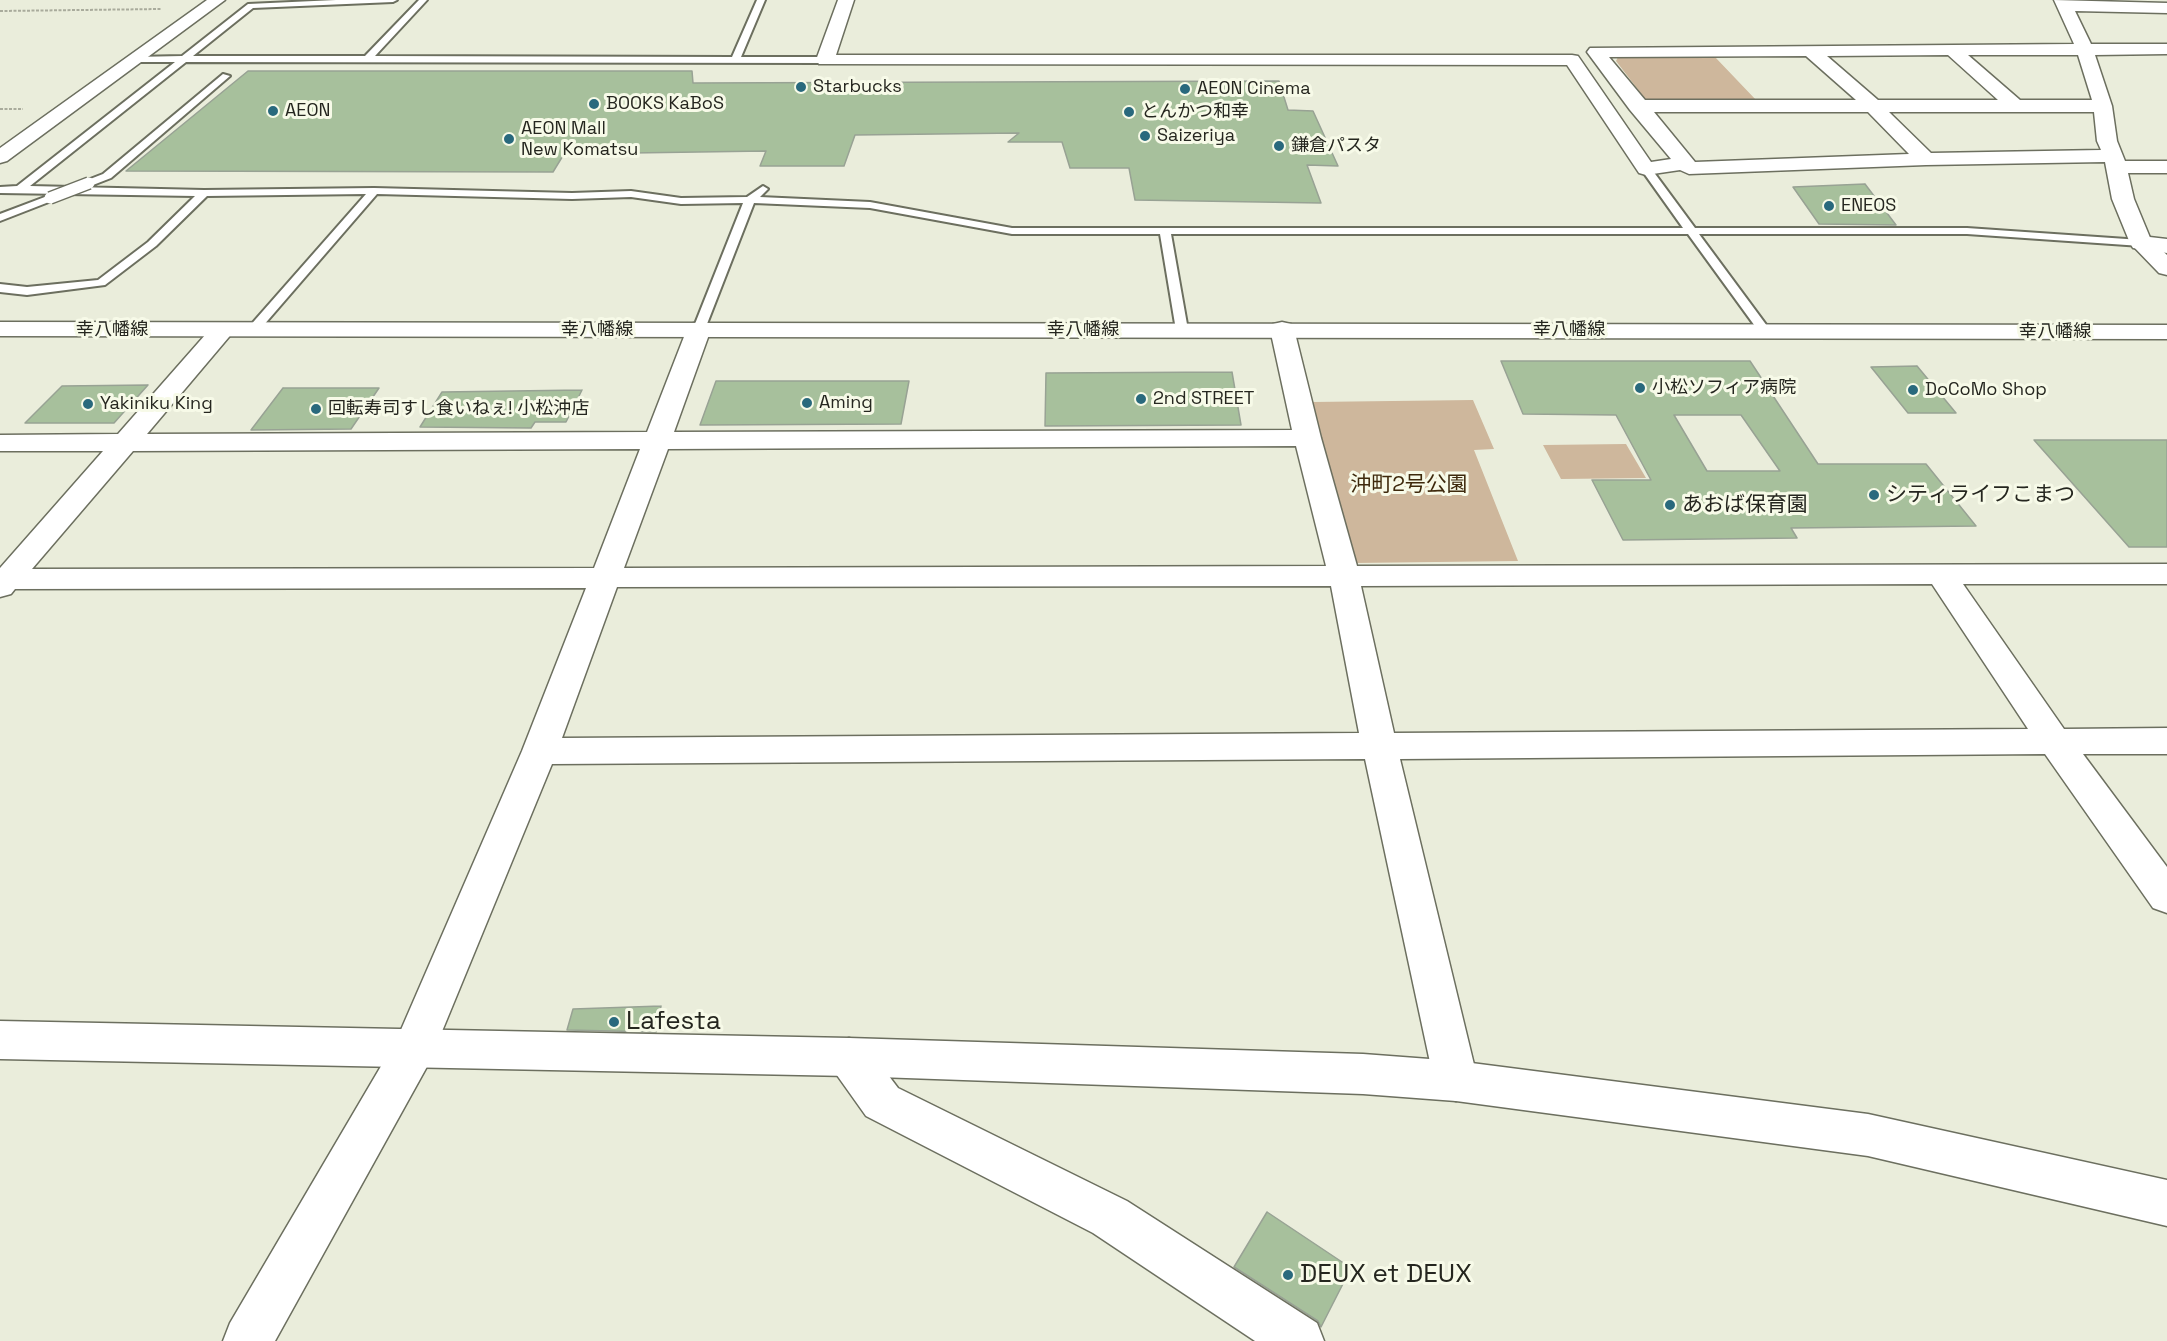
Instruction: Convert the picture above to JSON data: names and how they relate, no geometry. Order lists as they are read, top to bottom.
{
  "streets": {
    "street": ["幸八幡線"]
  },
  "parks": ["沖町2号公園"],
  "places": [
    "Starbucks",
    "AEON Cinema",
    "BOOKS KaBoS",
    "AEON",
    "とんかつ和幸",
    "Saizeriya",
    "AEON Mall New Komatsu",
    "鎌倉パスタ",
    "ENEOS",
    "小松ソフィア病院",
    "DoCoMo Shop",
    "2nd STREET",
    "Aming",
    "Yakiniku King",
    "回転寿司すし食いねぇ! 小松沖店",
    "シティライフこまつ",
    "あおば保育園",
    "Lafesta",
    "DEUX et DEUX"
  ]
}
